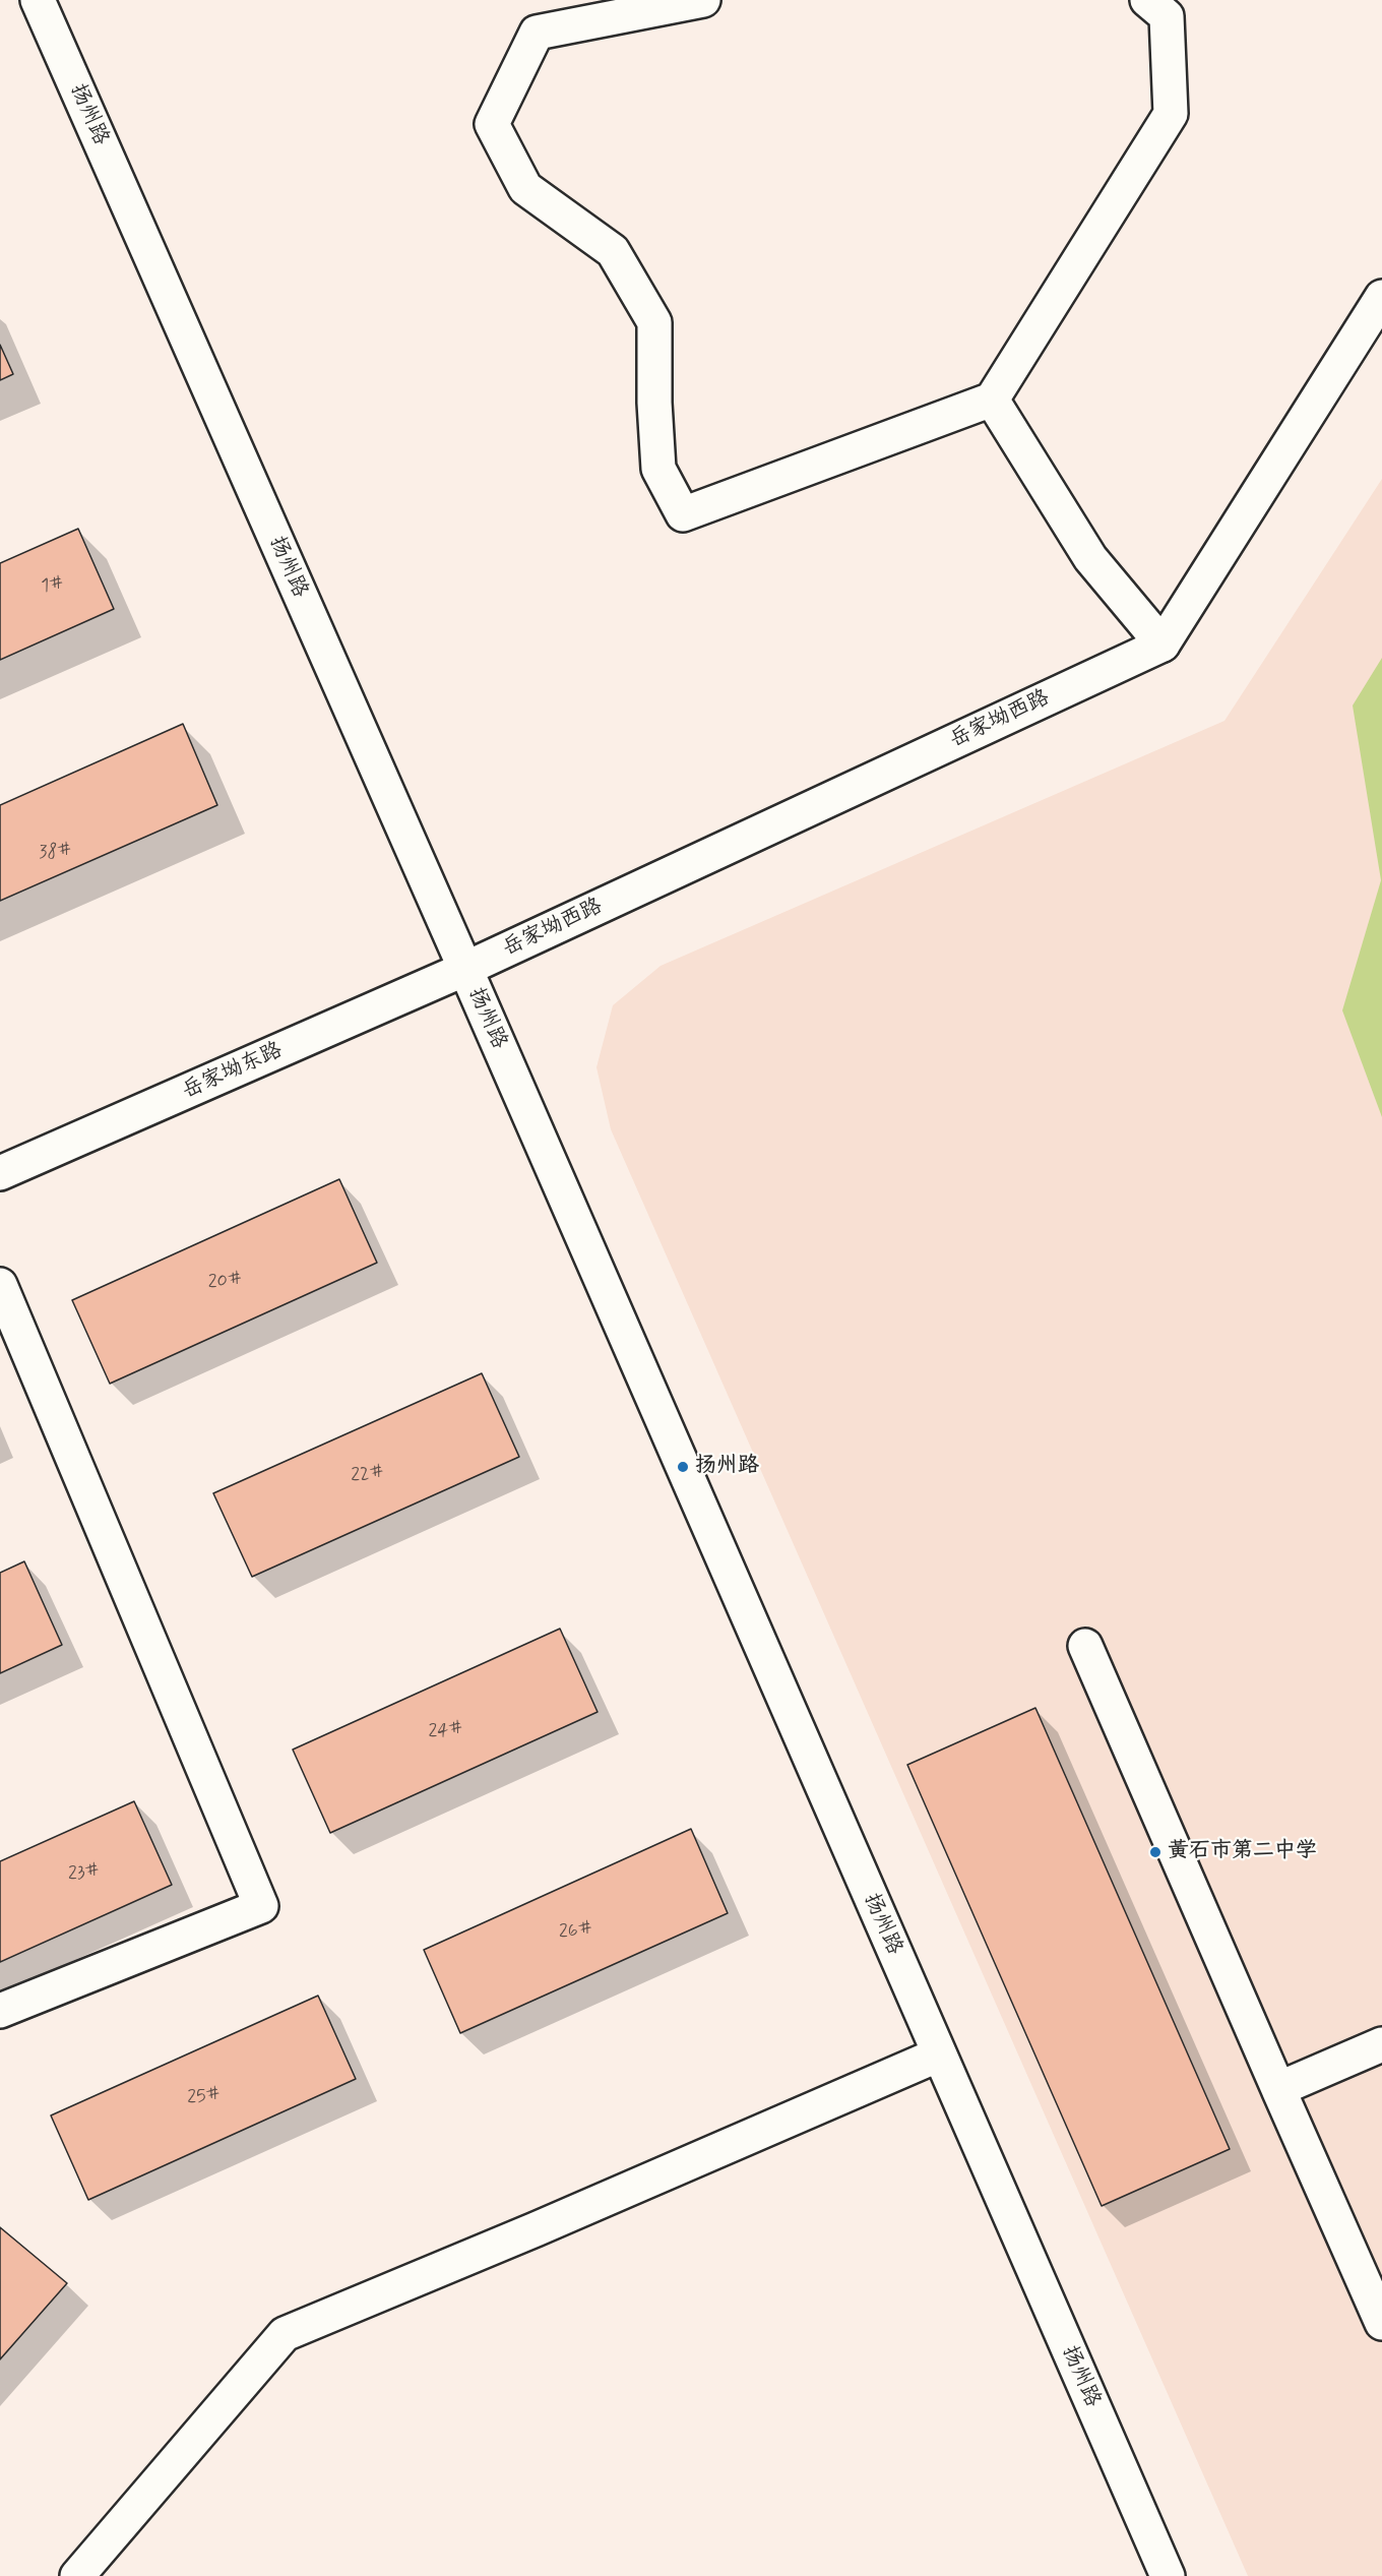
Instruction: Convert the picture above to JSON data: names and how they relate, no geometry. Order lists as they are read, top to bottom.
{
  "streets": {
    "street": ["扬州路", "岳家坳西路", "岳家坳东路"]
  },
  "crossings": [
    ["扬州路", "岳家坳西路"],
    ["扬州路", "岳家坳东路"],
    ["岳家坳西路", "岳家坳东路"]
  ],
  "places": ["扬州路", "黄石市第二中学"],
  "house_numbers": [
    "1#",
    "38#",
    "20#",
    "22#",
    "24#",
    "23#",
    "26#",
    "25#"
  ]
}
